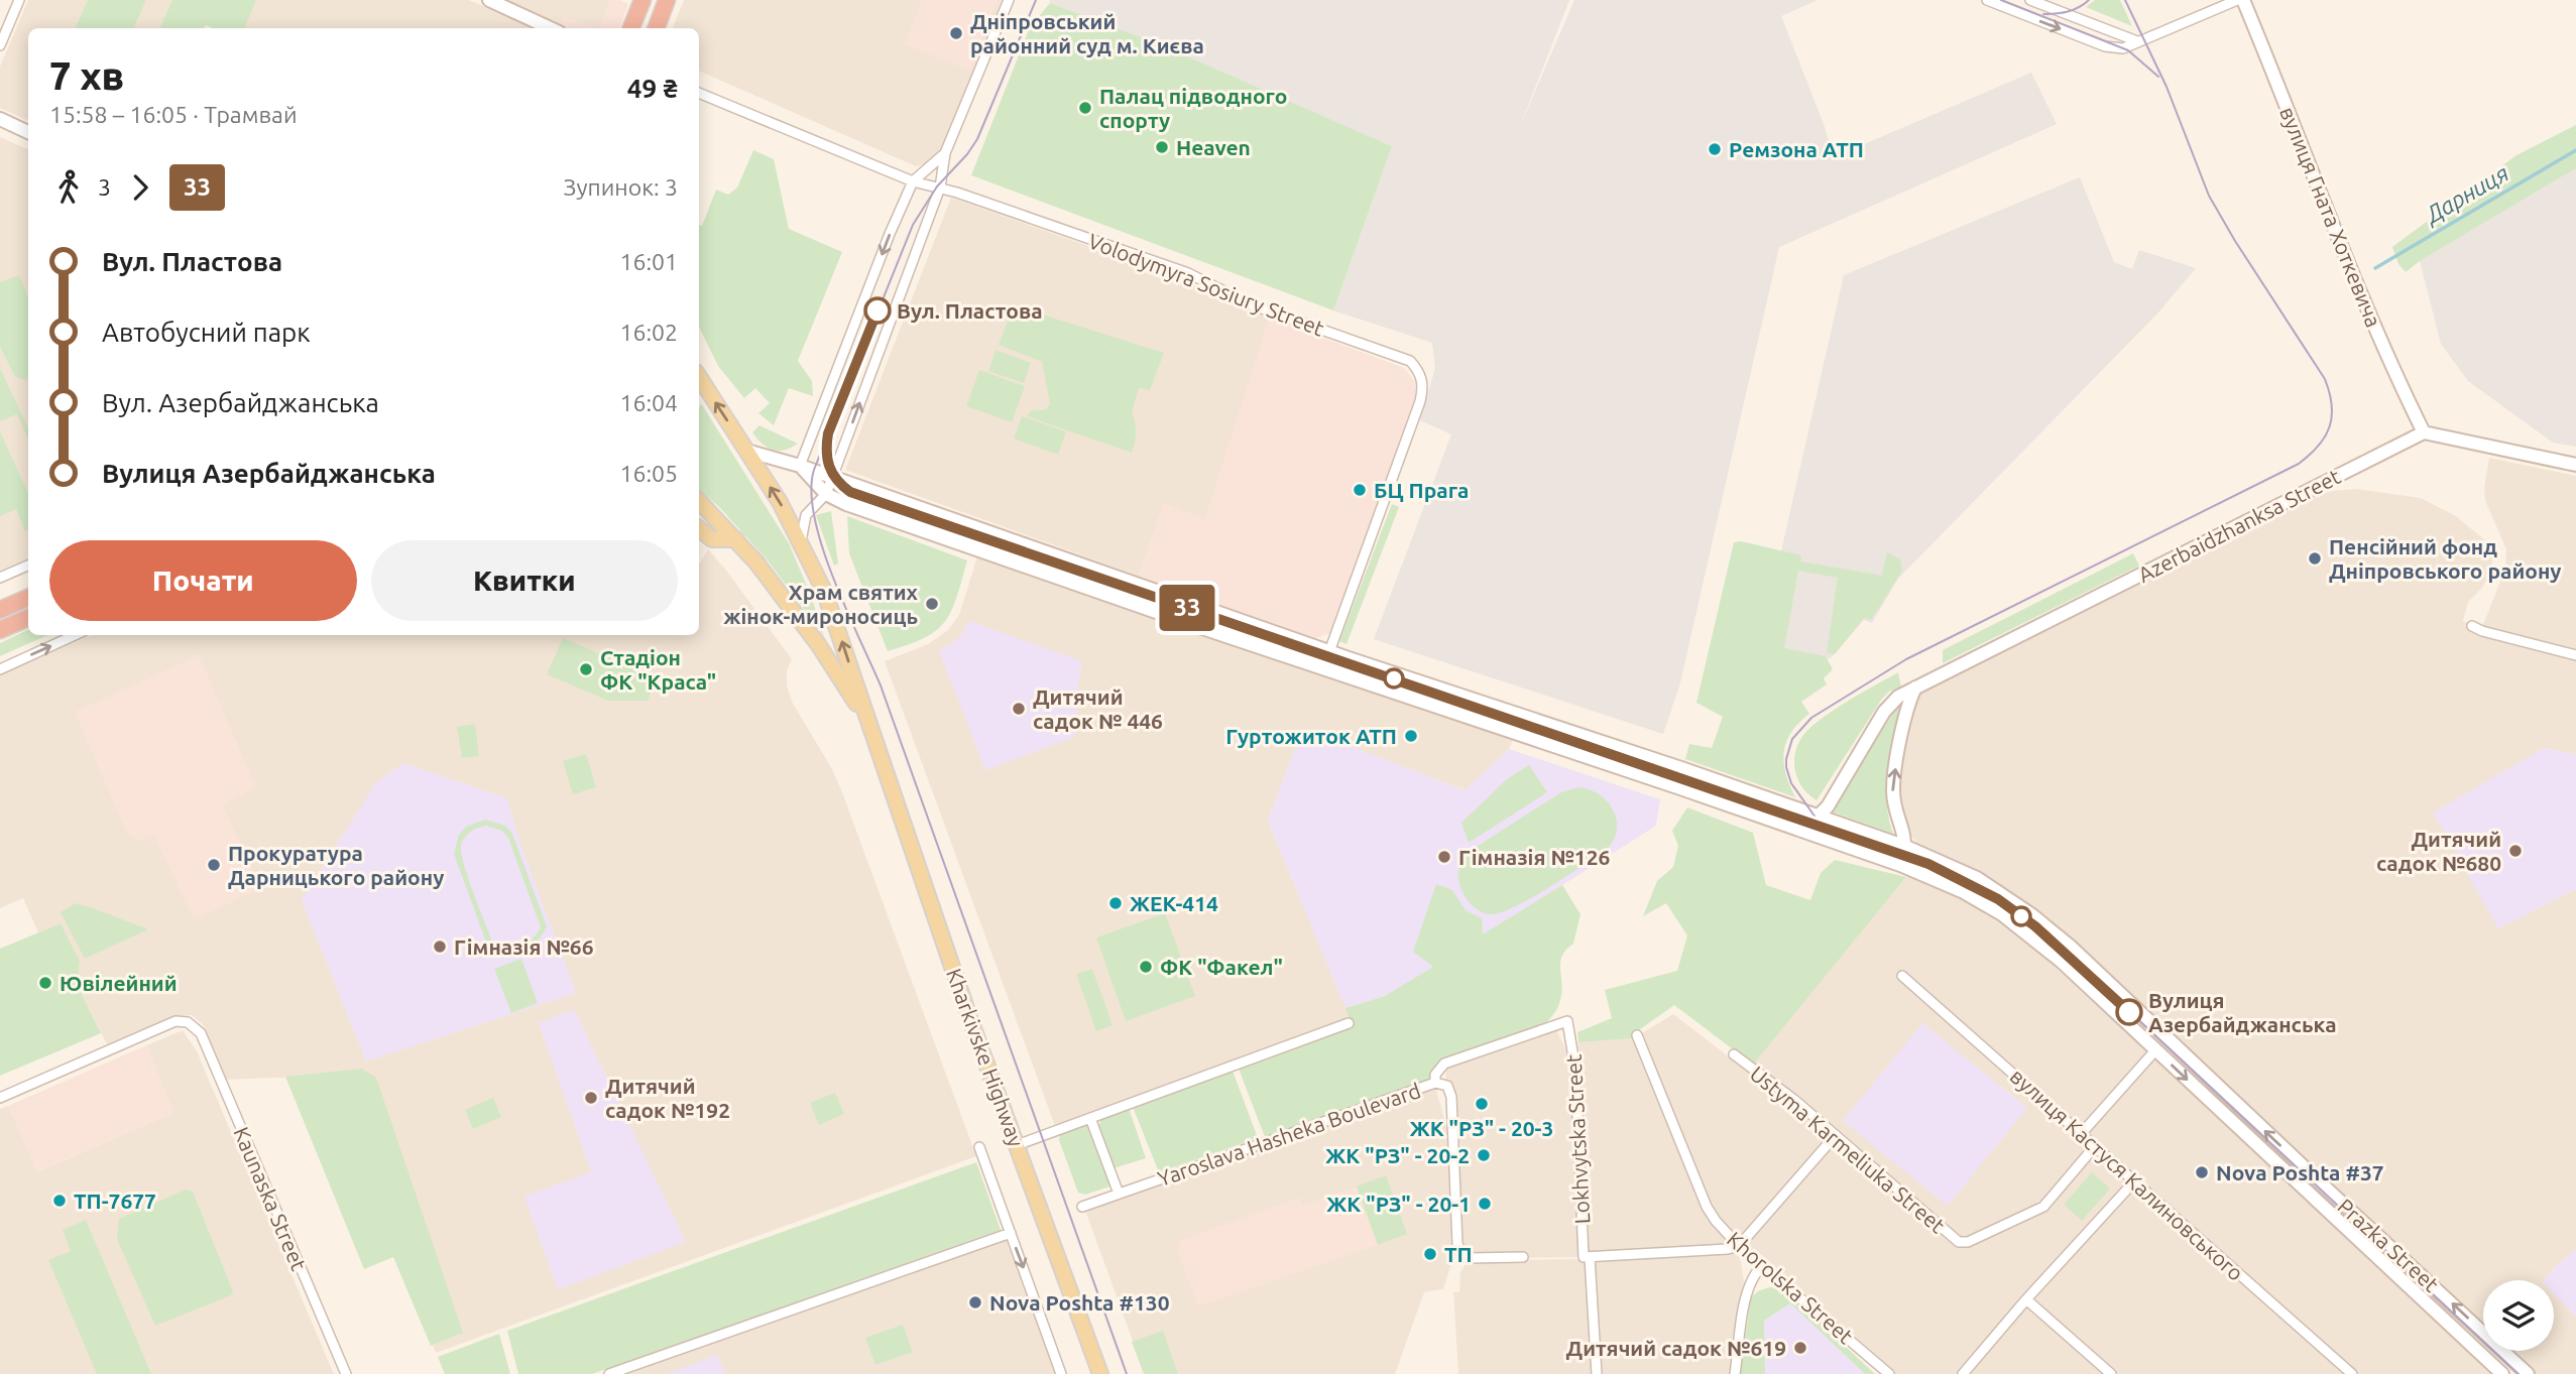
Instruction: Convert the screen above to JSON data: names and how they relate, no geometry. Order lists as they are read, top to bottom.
{
  "streets": {
    "main road": ["Kharkivske Highway"],
    "street": [
      "вулиця Гната Хоткевича",
      "Volodymyra Sosiury Street",
      "Azerbaidzhanksa Street",
      "Yaroslava Hasheka Boulevard",
      "Lokhvytska Street",
      "Ustyma Karmeliuka Street",
      "вулиця Кастуся Калиновського",
      "Kaunaska Street",
      "Prazka Street",
      "Khorolska Street"
    ]
  },
  "crossings": [
    ["вулиця Гната Хоткевича", "Azerbaidzhanksa Street"],
    ["Volodymyra Sosiury Street", "Prazka Street"],
    ["Azerbaidzhanksa Street", "Prazka Street"],
    ["Kharkivske Highway", "Prazka Street"],
    ["Yaroslava Hasheka Boulevard", "Lokhvytska Street"],
    ["Ustyma Karmeliuka Street", "вулиця Кастуся Калиновського"]
  ],
  "water": ["Дарниця"],
  "places": [
    "Дніпровський районний суд м. Києва",
    "Палац підводного спорту",
    "Heaven",
    "Ремзона АТП",
    "Вул. Пластова",
    "БЦ Прага",
    "Пенсійний фонд Дніпровського району",
    "Храм святих жінок-мироносиць",
    "Стадіон ФК \"Краса\"",
    "Дитячий садок № 446",
    "Гуртожиток АТП",
    "Дитячий садок №680",
    "Гімназія №126",
    "Прокуратура Дарницького району",
    "ЖЕК-414",
    "Гімназія №66",
    "ФК \"Факел\"",
    "Ювілейний",
    "Вулиця Азербайджанська",
    "Дитячий садок №192",
    "ЖК \"РЗ\" - 20-3",
    "ЖК \"РЗ\" - 20-2",
    "Nova Poshta #37",
    "ТП-7677",
    "ЖК \"РЗ\" - 20-1",
    "ТП",
    "Nova Poshta #130",
    "Дитячий садок №619"
  ],
  "lines": ["tram line 33"],
  "page": {
    "on_map": "33",
    "heading": ["7 хв", "15:58 – 16:05 · Трамвай", "49 ₴"],
    "legs": ["3", "33", "Зупинок: 3"],
    "list": [
      {
        "name": "Вул. Пластова",
        "value": "16:01"
      },
      {
        "name": "Автобусний парк",
        "value": "16:02"
      },
      {
        "name": "Вул. Азербайджанська",
        "value": "16:04"
      },
      {
        "name": "Вулиця Азербайджанська",
        "value": "16:05"
      }
    ],
    "buttons": ["Почати", "Квитки"]
  }
}
